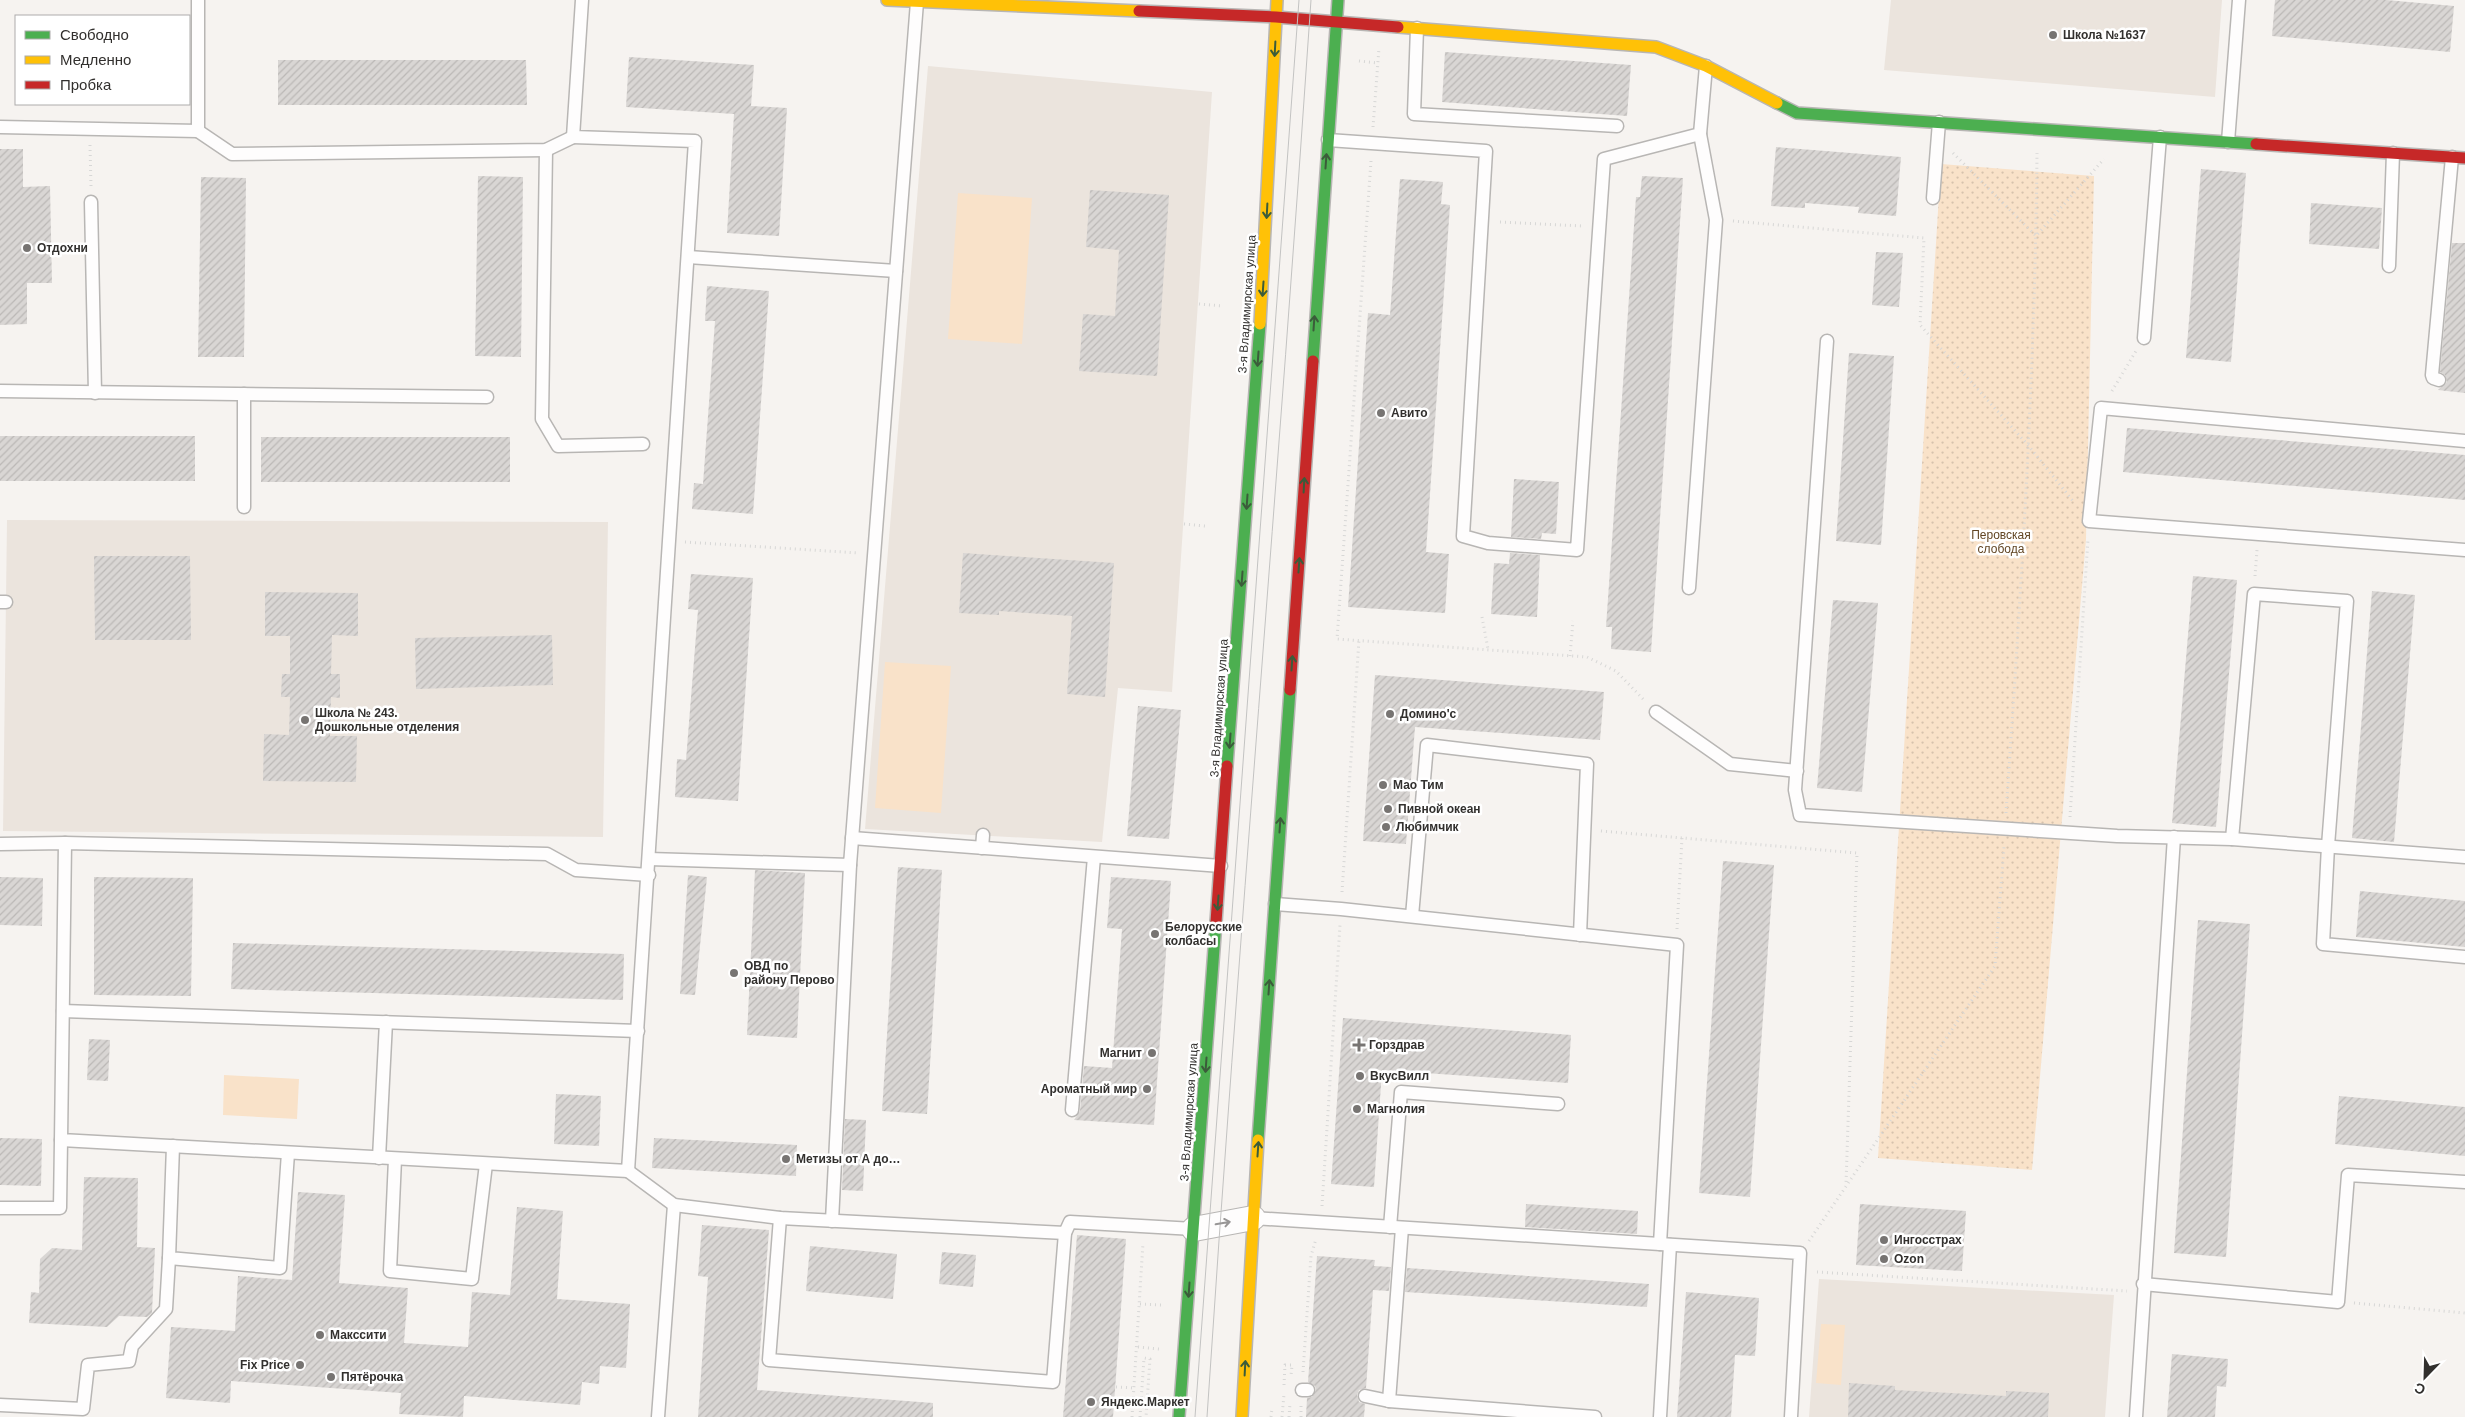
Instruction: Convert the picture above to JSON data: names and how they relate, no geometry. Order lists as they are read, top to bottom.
{
  "streets": {
    "street": ["3-я Владимирская улица"]
  },
  "parks": ["Перовская слобода"],
  "places": {
    "other": [
      "Школа №1637",
      "Отдохни",
      "Авито",
      "Домино'c",
      "Школа № 243. Дошкольные отделения",
      "Мао Тим",
      "Пивной океан",
      "Любимчик",
      "Белорусские колбасы",
      "ОВД по району Перово",
      "Магнит",
      "ВкусВилл",
      "Ароматный мир",
      "Магнолия",
      "Метизы от А до…",
      "Ингосстрах",
      "Ozon",
      "Макссити",
      "Fix Price",
      "Пятёрочка",
      "Яндекс.Маркет"
    ],
    "health": ["Горздрав"]
  },
  "legend": ["Свободно", "Медленно", "Пробка"],
  "north": "bottom left"
}
